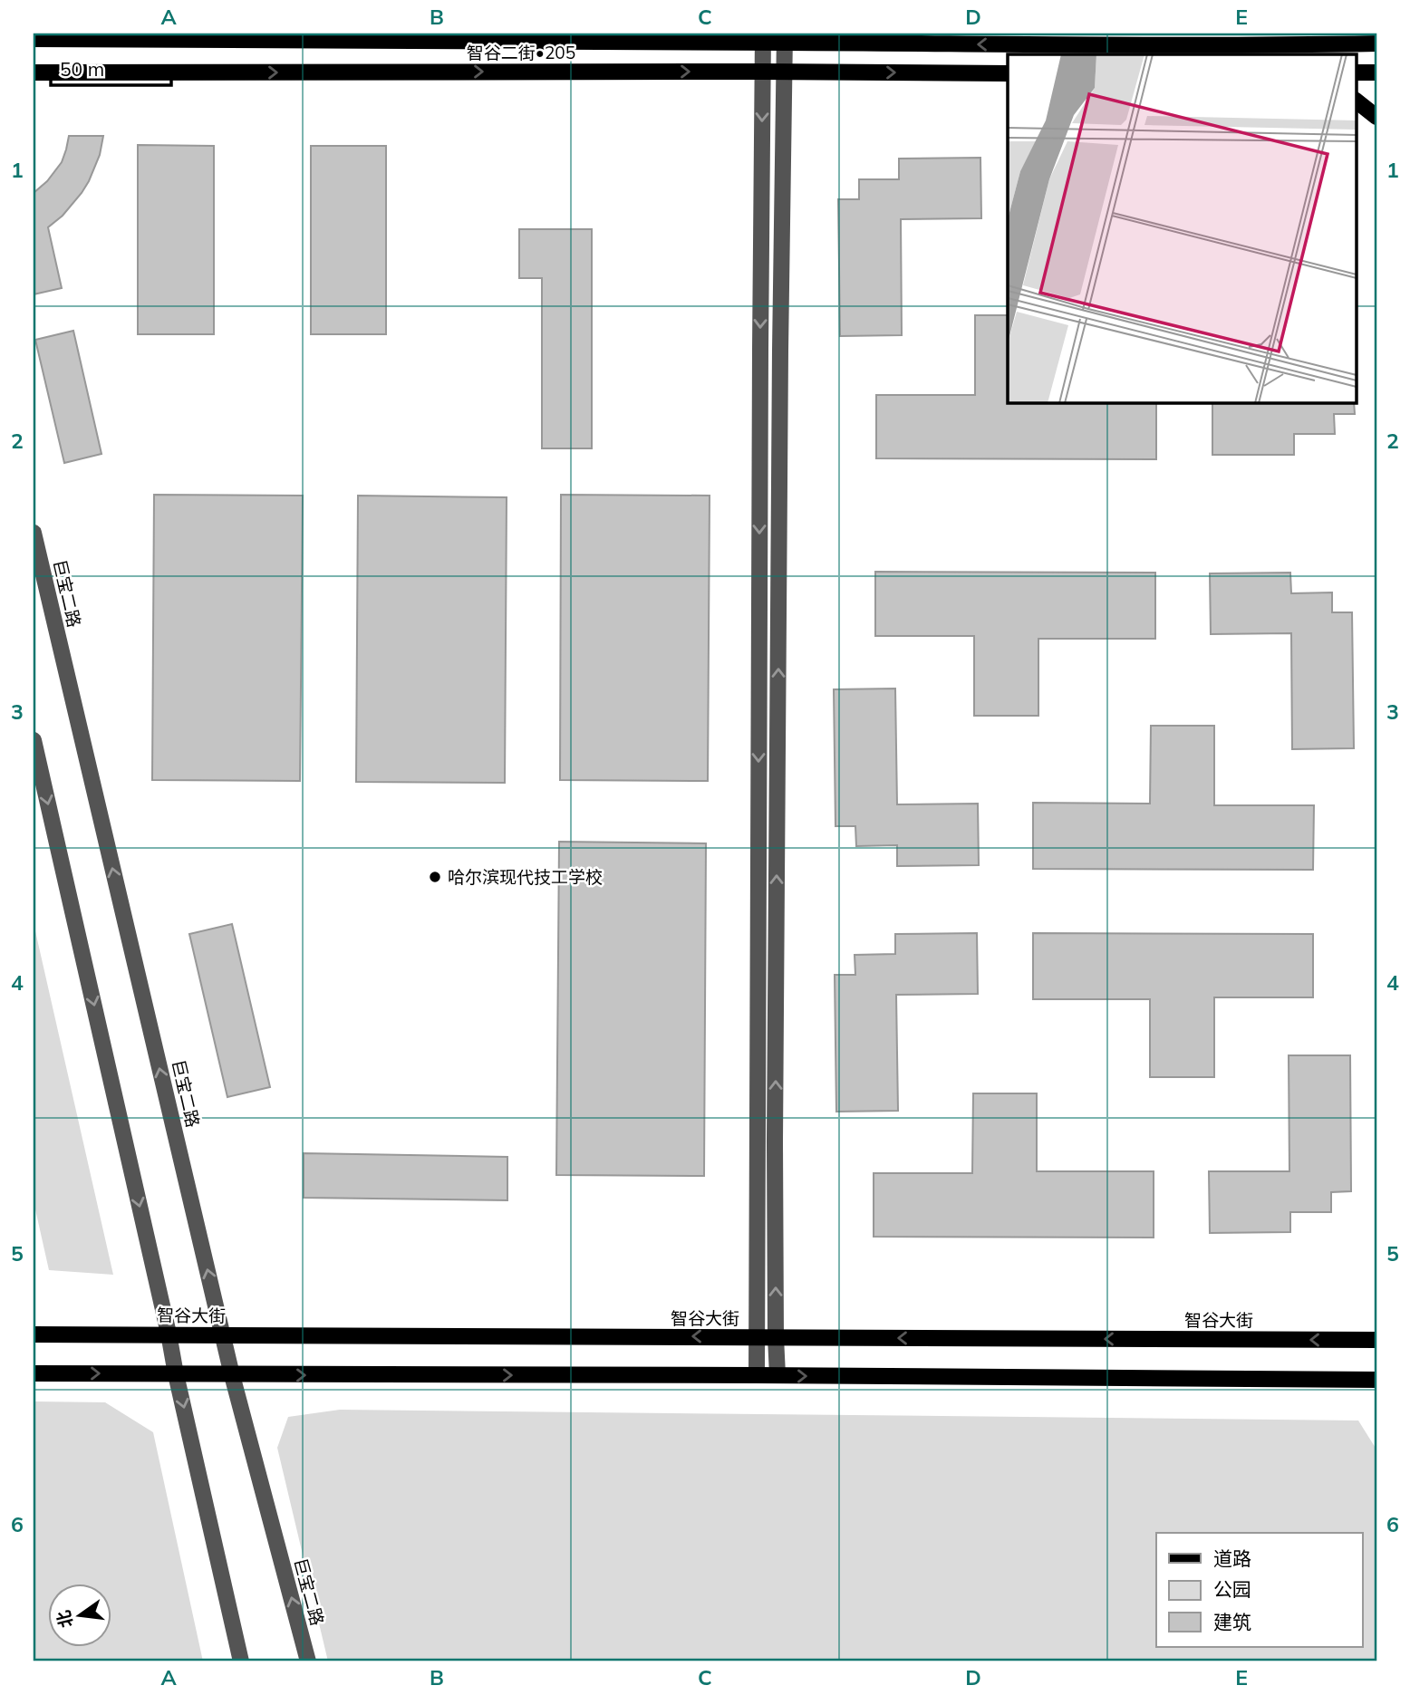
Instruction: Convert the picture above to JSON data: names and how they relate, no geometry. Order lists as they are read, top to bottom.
{
  "streets": {
    "main road": ["智谷二街•205", "智谷大街"],
    "street": ["巨宝二路"]
  },
  "crossings": [
    ["巨宝二路", "智谷大街"]
  ],
  "places": ["哈尔滨现代技工学校"],
  "legend": ["道路", "公园", "建筑"],
  "scale_bar": "50 m",
  "north": "left",
  "grid": {
    "columns": [
      "A",
      "B",
      "C",
      "D",
      "E"
    ],
    "rows": [
      "1",
      "2",
      "3",
      "4",
      "5",
      "6"
    ]
  }
}
